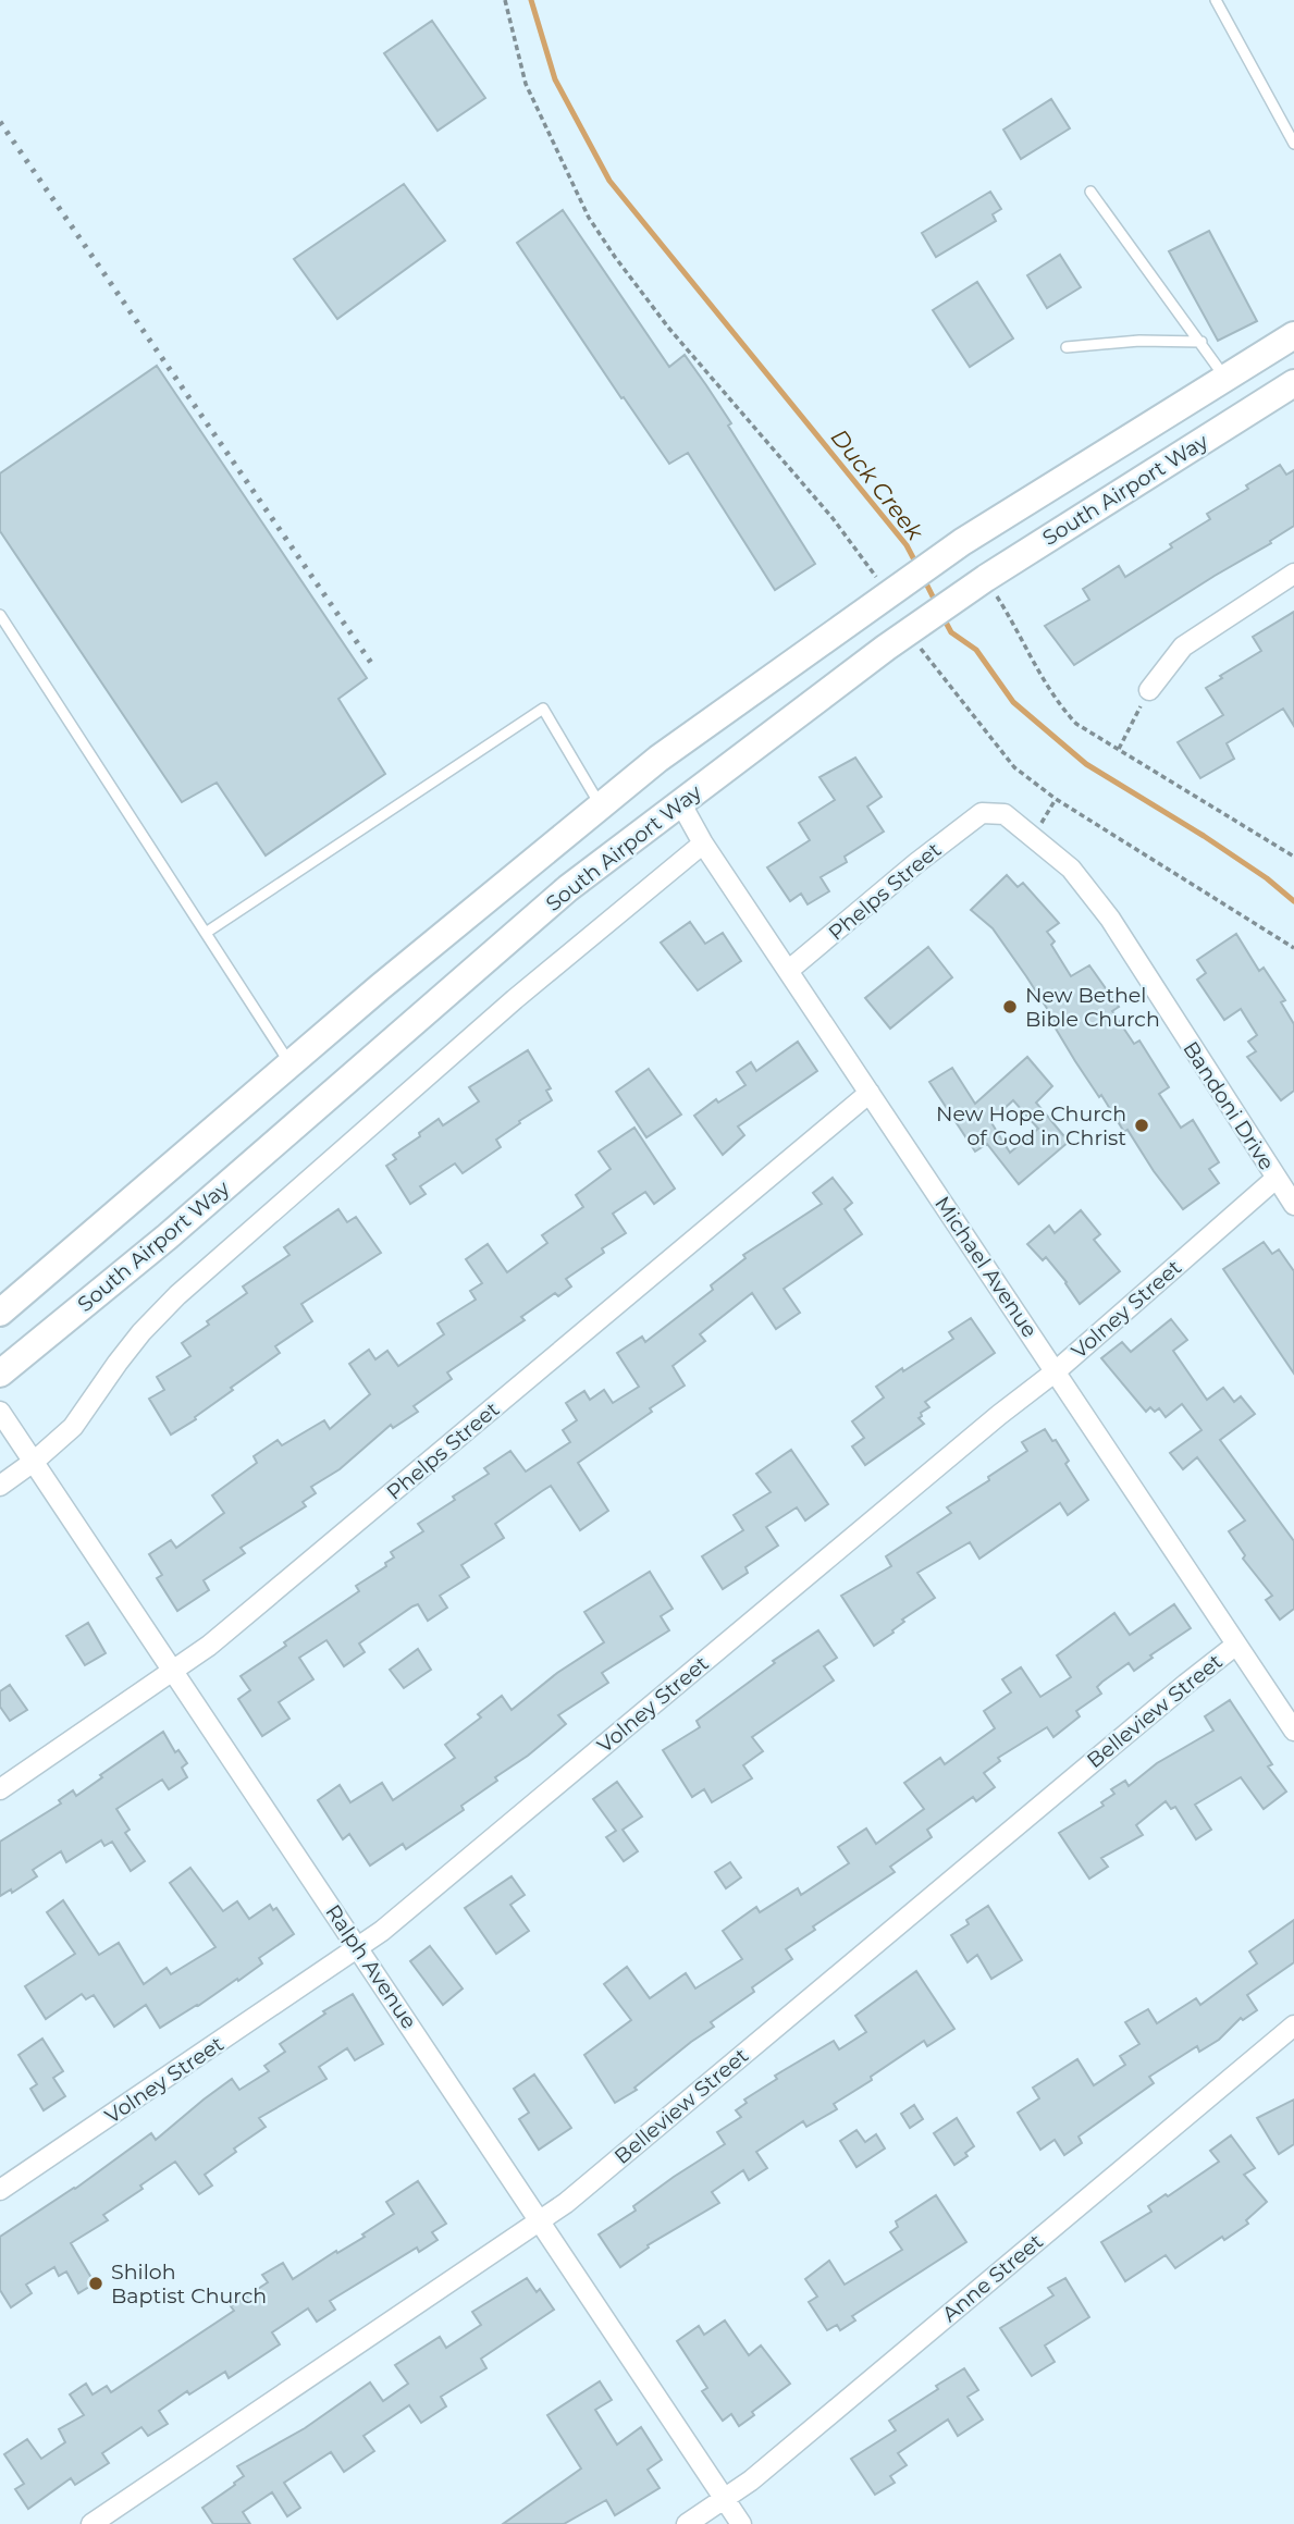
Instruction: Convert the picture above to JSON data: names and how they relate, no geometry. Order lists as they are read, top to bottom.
{
  "streets": {
    "main road": ["South Airport Way"],
    "street": [
      "Phelps Street",
      "Bandoni Drive",
      "Michael Avenue",
      "Volney Street",
      "Belleview Street",
      "Ralph Avenue",
      "Anne Street"
    ]
  },
  "crossings": [
    ["South Airport Way", "Michael Avenue"],
    ["Phelps Street", "Bandoni Drive"],
    ["Phelps Street", "Michael Avenue"],
    ["Phelps Street", "Ralph Avenue"],
    ["Bandoni Drive", "Volney Street"],
    ["Michael Avenue", "Volney Street"],
    ["Michael Avenue", "Belleview Street"],
    ["Volney Street", "Ralph Avenue"],
    ["Belleview Street", "Ralph Avenue"],
    ["Ralph Avenue", "Anne Street"]
  ],
  "water": ["Duck Creek"],
  "places": ["New Bethel Bible Church", "New Hope Church of God in Christ", "Shiloh Baptist Church"]
}
